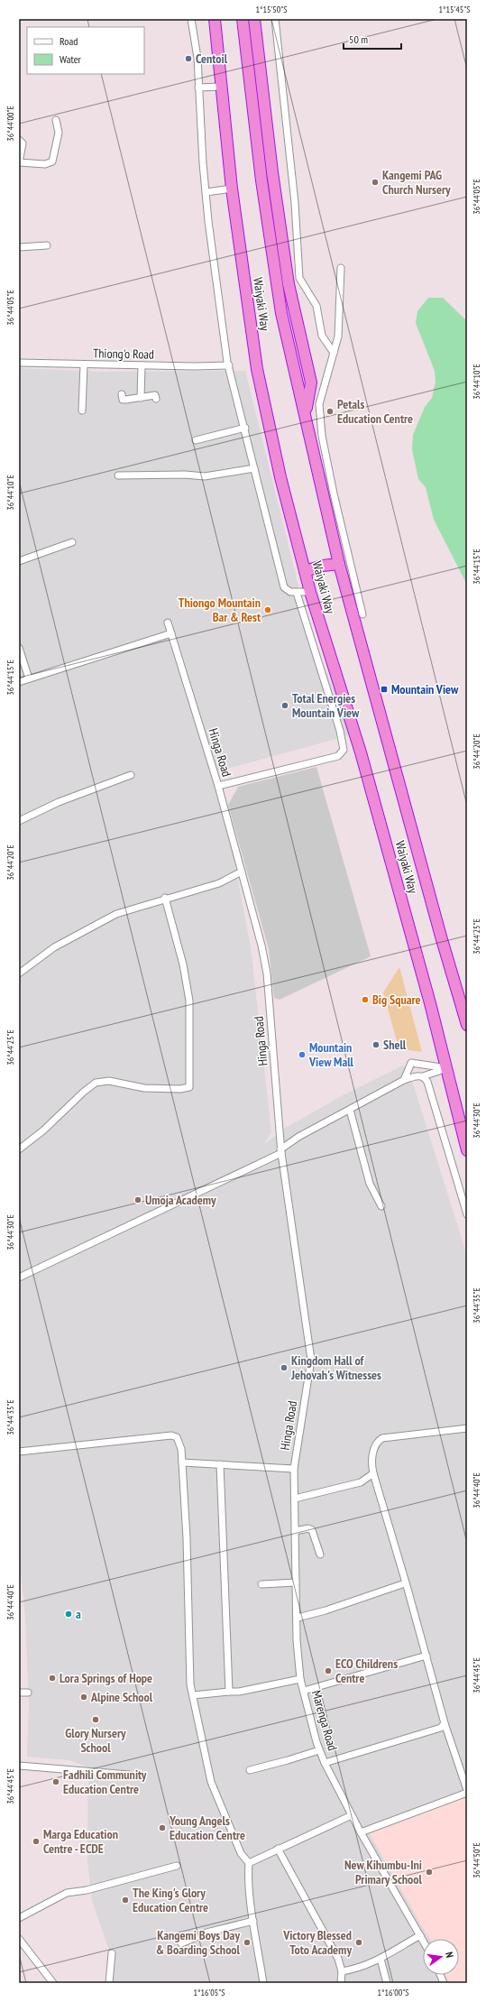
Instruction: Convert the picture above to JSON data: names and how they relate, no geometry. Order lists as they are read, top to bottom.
{
  "streets": {
    "highway": ["Waiyaki Way"],
    "street": ["Thiong'o Road", "Hinga Road", "Marenga Road"]
  },
  "crossings": [
    ["Hinga Road", "Marenga Road"]
  ],
  "places": {
    "other": [
      "Centoil",
      "Kangemi PAG Church Nursery",
      "Petals Education Centre",
      "Thiongo Mountain Bar & Rest",
      "Total Energies Mountain View",
      "Big Square",
      "Shell",
      "Mountain View Mall",
      "Umoja Academy",
      "Kingdom Hall of Jehovah's Witnesses",
      "a",
      "ECO Childrens Centre",
      "Lora Springs of Hope",
      "Alpine School",
      "Glory Nursery School",
      "Fadhili Community Education Centre",
      "Young Angels Education Centre",
      "Marga Education Centre - ECDE",
      "New Kihumbu-Ini Primary School",
      "The King's Glory Education Centre",
      "Kangemi Boys Day & Boarding School",
      "Victory Blessed Toto Academy"
    ],
    "transit": ["Mountain View"]
  },
  "legend": ["Road", "Water"],
  "scale_bar": "50 m",
  "north": "right",
  "coordinates": [
    "1°15'50\"S",
    "1°15'45\"S",
    "36°44'00\"E",
    "36°44'05\"E",
    "36°44'10\"E",
    "36°44'15\"E",
    "36°44'20\"E",
    "36°44'25\"E",
    "36°44'30\"E",
    "36°44'35\"E",
    "36°44'40\"E",
    "36°44'45\"E",
    "36°44'50\"E",
    "1°16'05\"S",
    "1°16'00\"S"
  ]
}
